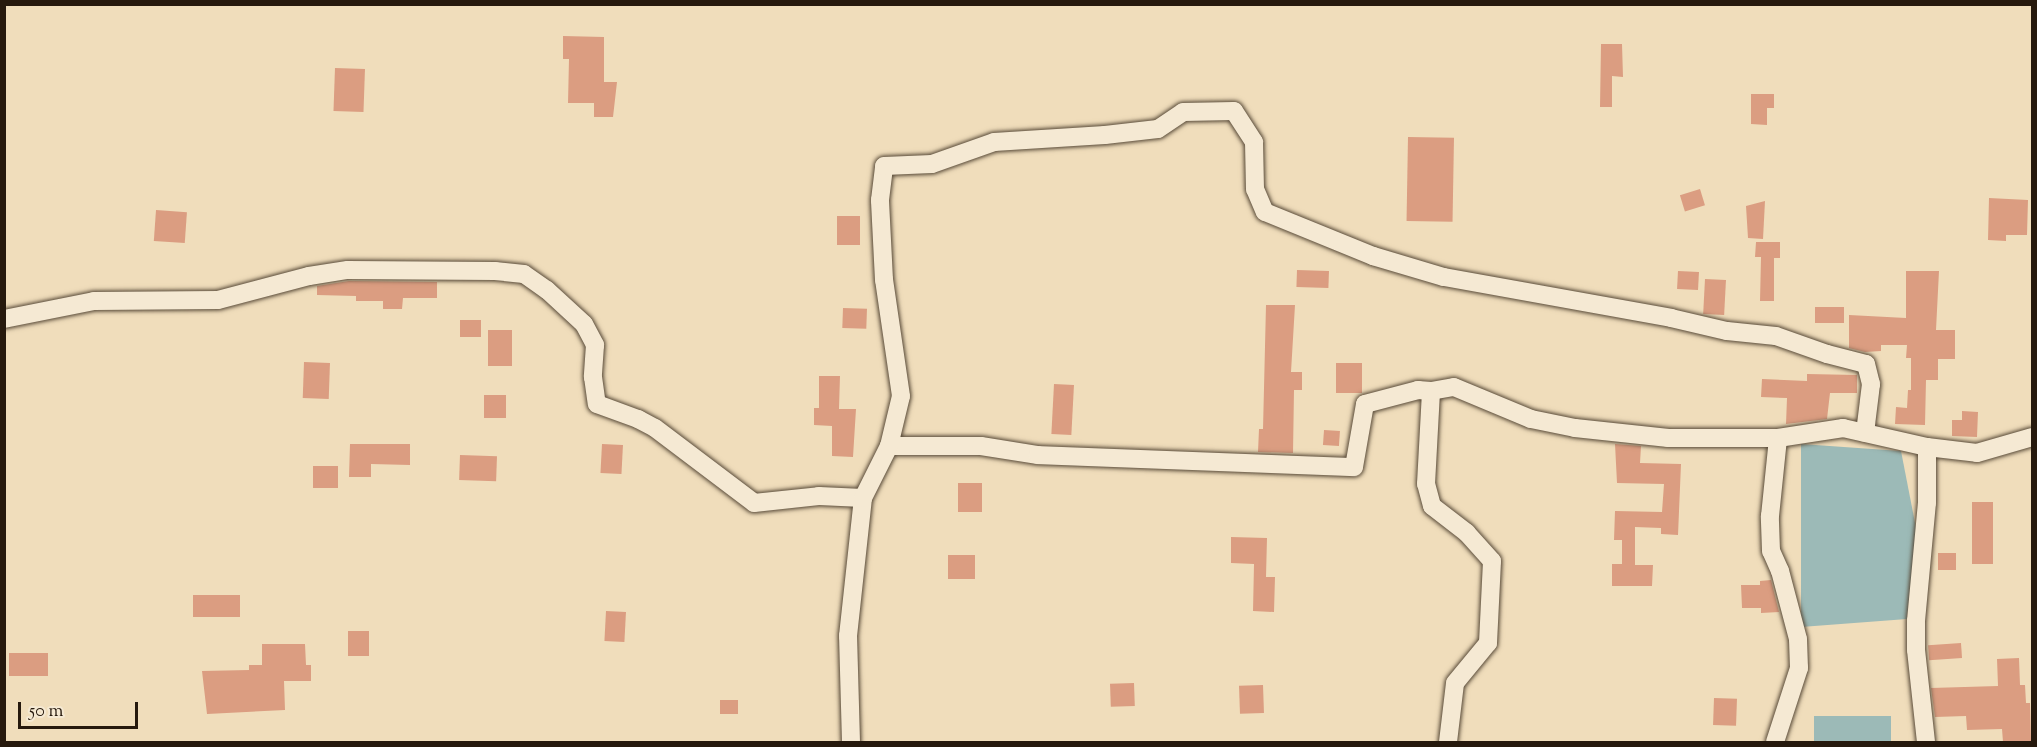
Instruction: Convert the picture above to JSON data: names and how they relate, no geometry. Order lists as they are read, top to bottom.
{
  "scale_bar": "50 m"
}
